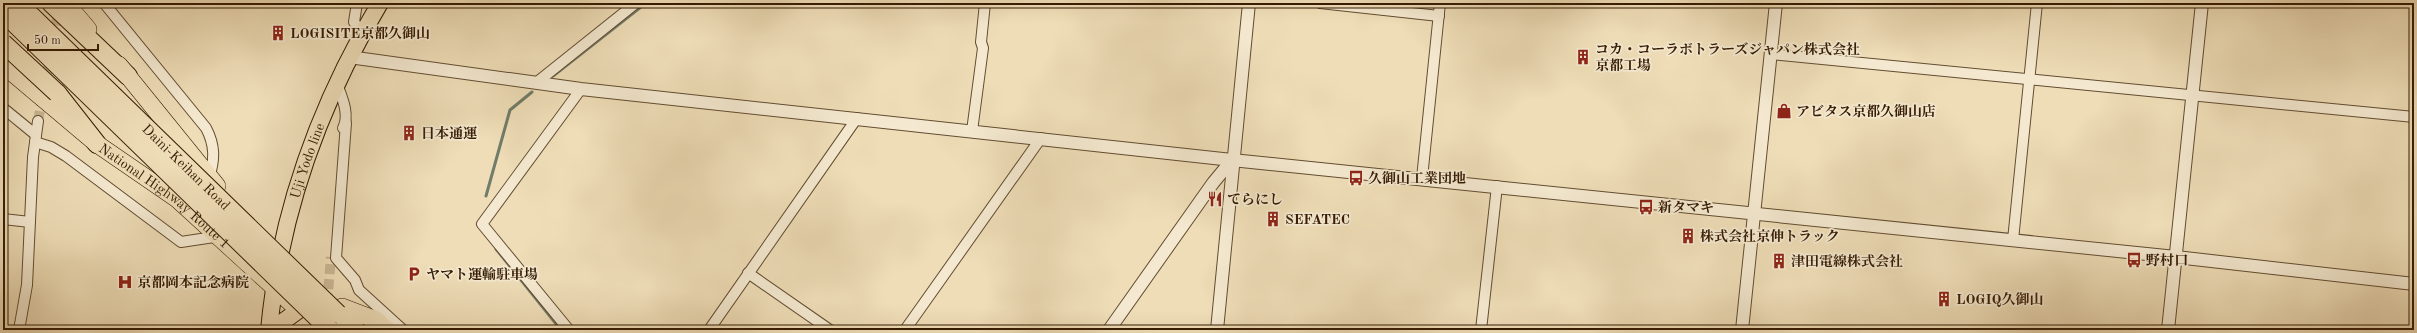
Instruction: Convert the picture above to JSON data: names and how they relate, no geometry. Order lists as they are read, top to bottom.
{
  "streets": {
    "highway": ["Daini-Keihan Road", "National Highway Route 1"],
    "main road": ["Uji Yodo line"]
  },
  "crossings": [
    ["Uji Yodo line", "National Highway Route 1"]
  ],
  "places": {
    "building": [
      "LOGISITE京都久御山",
      "コカ・コーラボトラーズジャパン株式会社 京都工場",
      "日本通運",
      "SEFATEC",
      "株式会社京伸トラック",
      "津田電線株式会社",
      "LOGIQ久御山"
    ],
    "shop": ["アビタス京都久御山店"],
    "bus stop": ["久御山工業団地", "新タマキ", "野村口"],
    "restaurant": ["てらにし"],
    "parking": ["ヤマト運輸駐車場"],
    "hospital": ["京都岡本記念病院"]
  },
  "scale_bar": "50 m"
}
